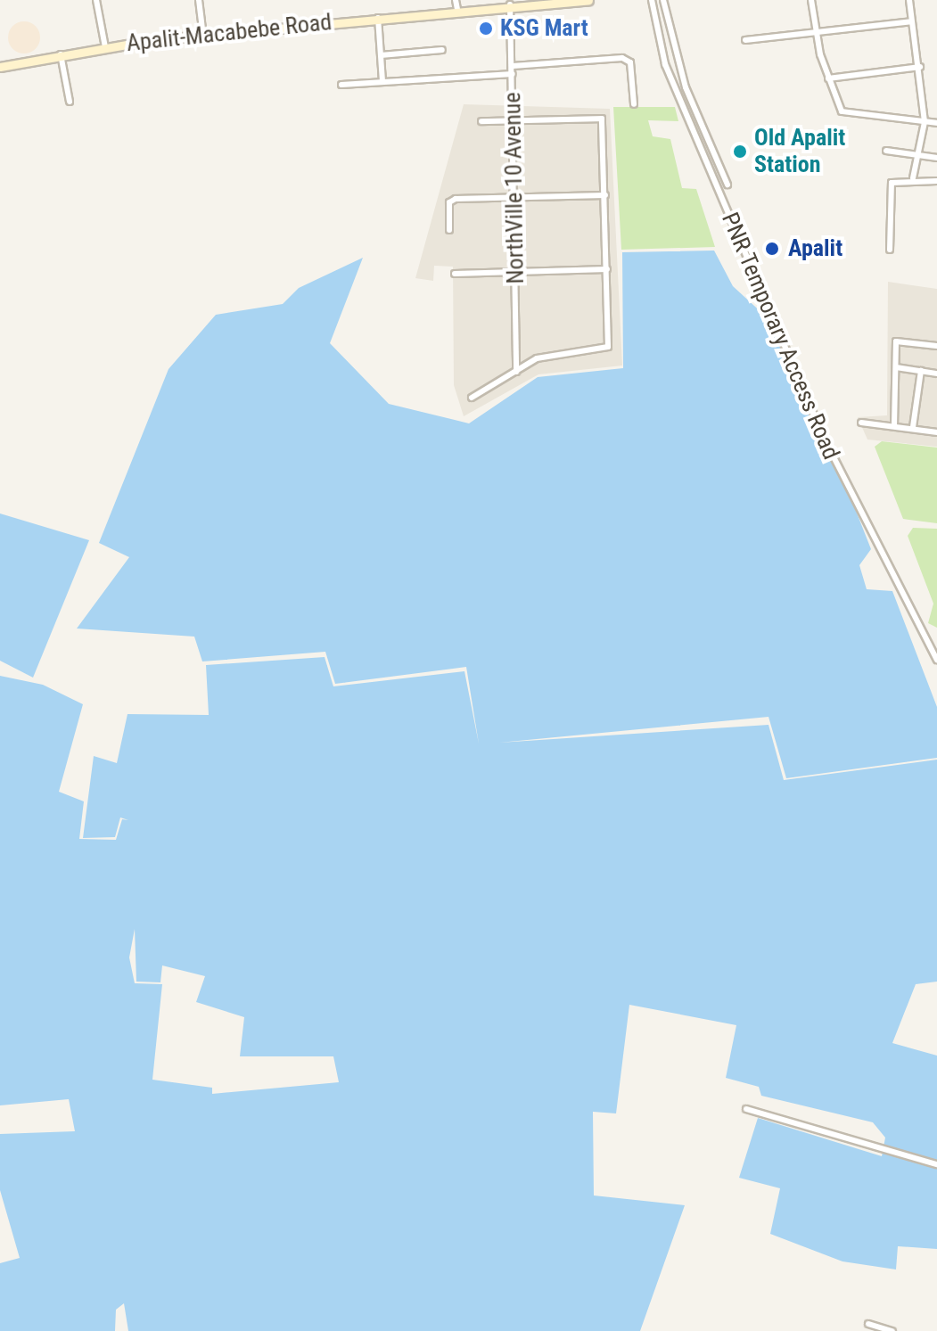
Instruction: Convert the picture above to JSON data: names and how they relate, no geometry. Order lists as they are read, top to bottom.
{
  "streets": {
    "main road": ["Apalit-Macabebe Road"],
    "street": ["NorthVille 10 Avenue", "PNR Temporary Access Road"]
  },
  "crossings": [
    ["Apalit-Macabebe Road", "NorthVille 10 Avenue"]
  ],
  "places": ["KSG Mart", "Old Apalit Station", "Apalit"]
}
